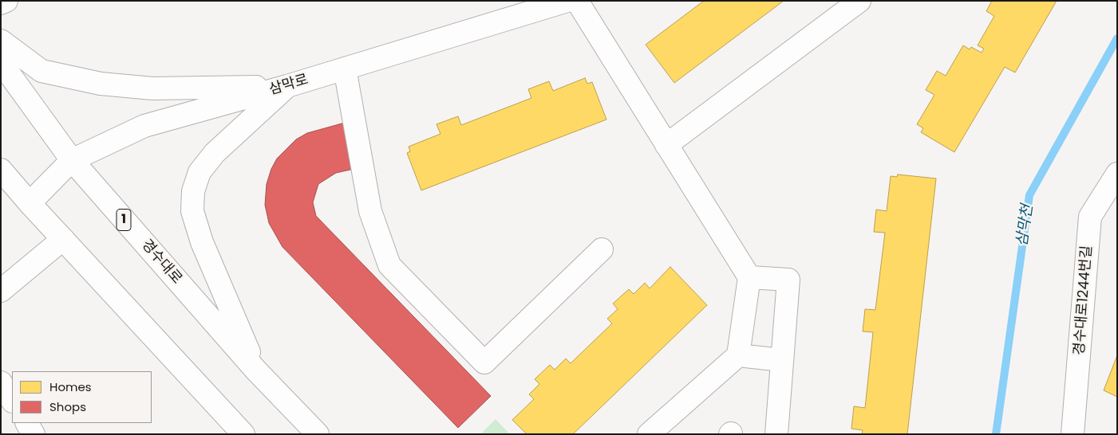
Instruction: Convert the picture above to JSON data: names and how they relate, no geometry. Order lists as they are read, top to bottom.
{
  "streets": {
    "main road": [
      "삼막로",
      "1",
      "경수대로",
      "경수대로1244번길"
    ]
  },
  "crossings": [
    ["삼막로", "경수대로"]
  ],
  "water": ["삼막천"],
  "legend": ["Homes", "Shops"]
}
